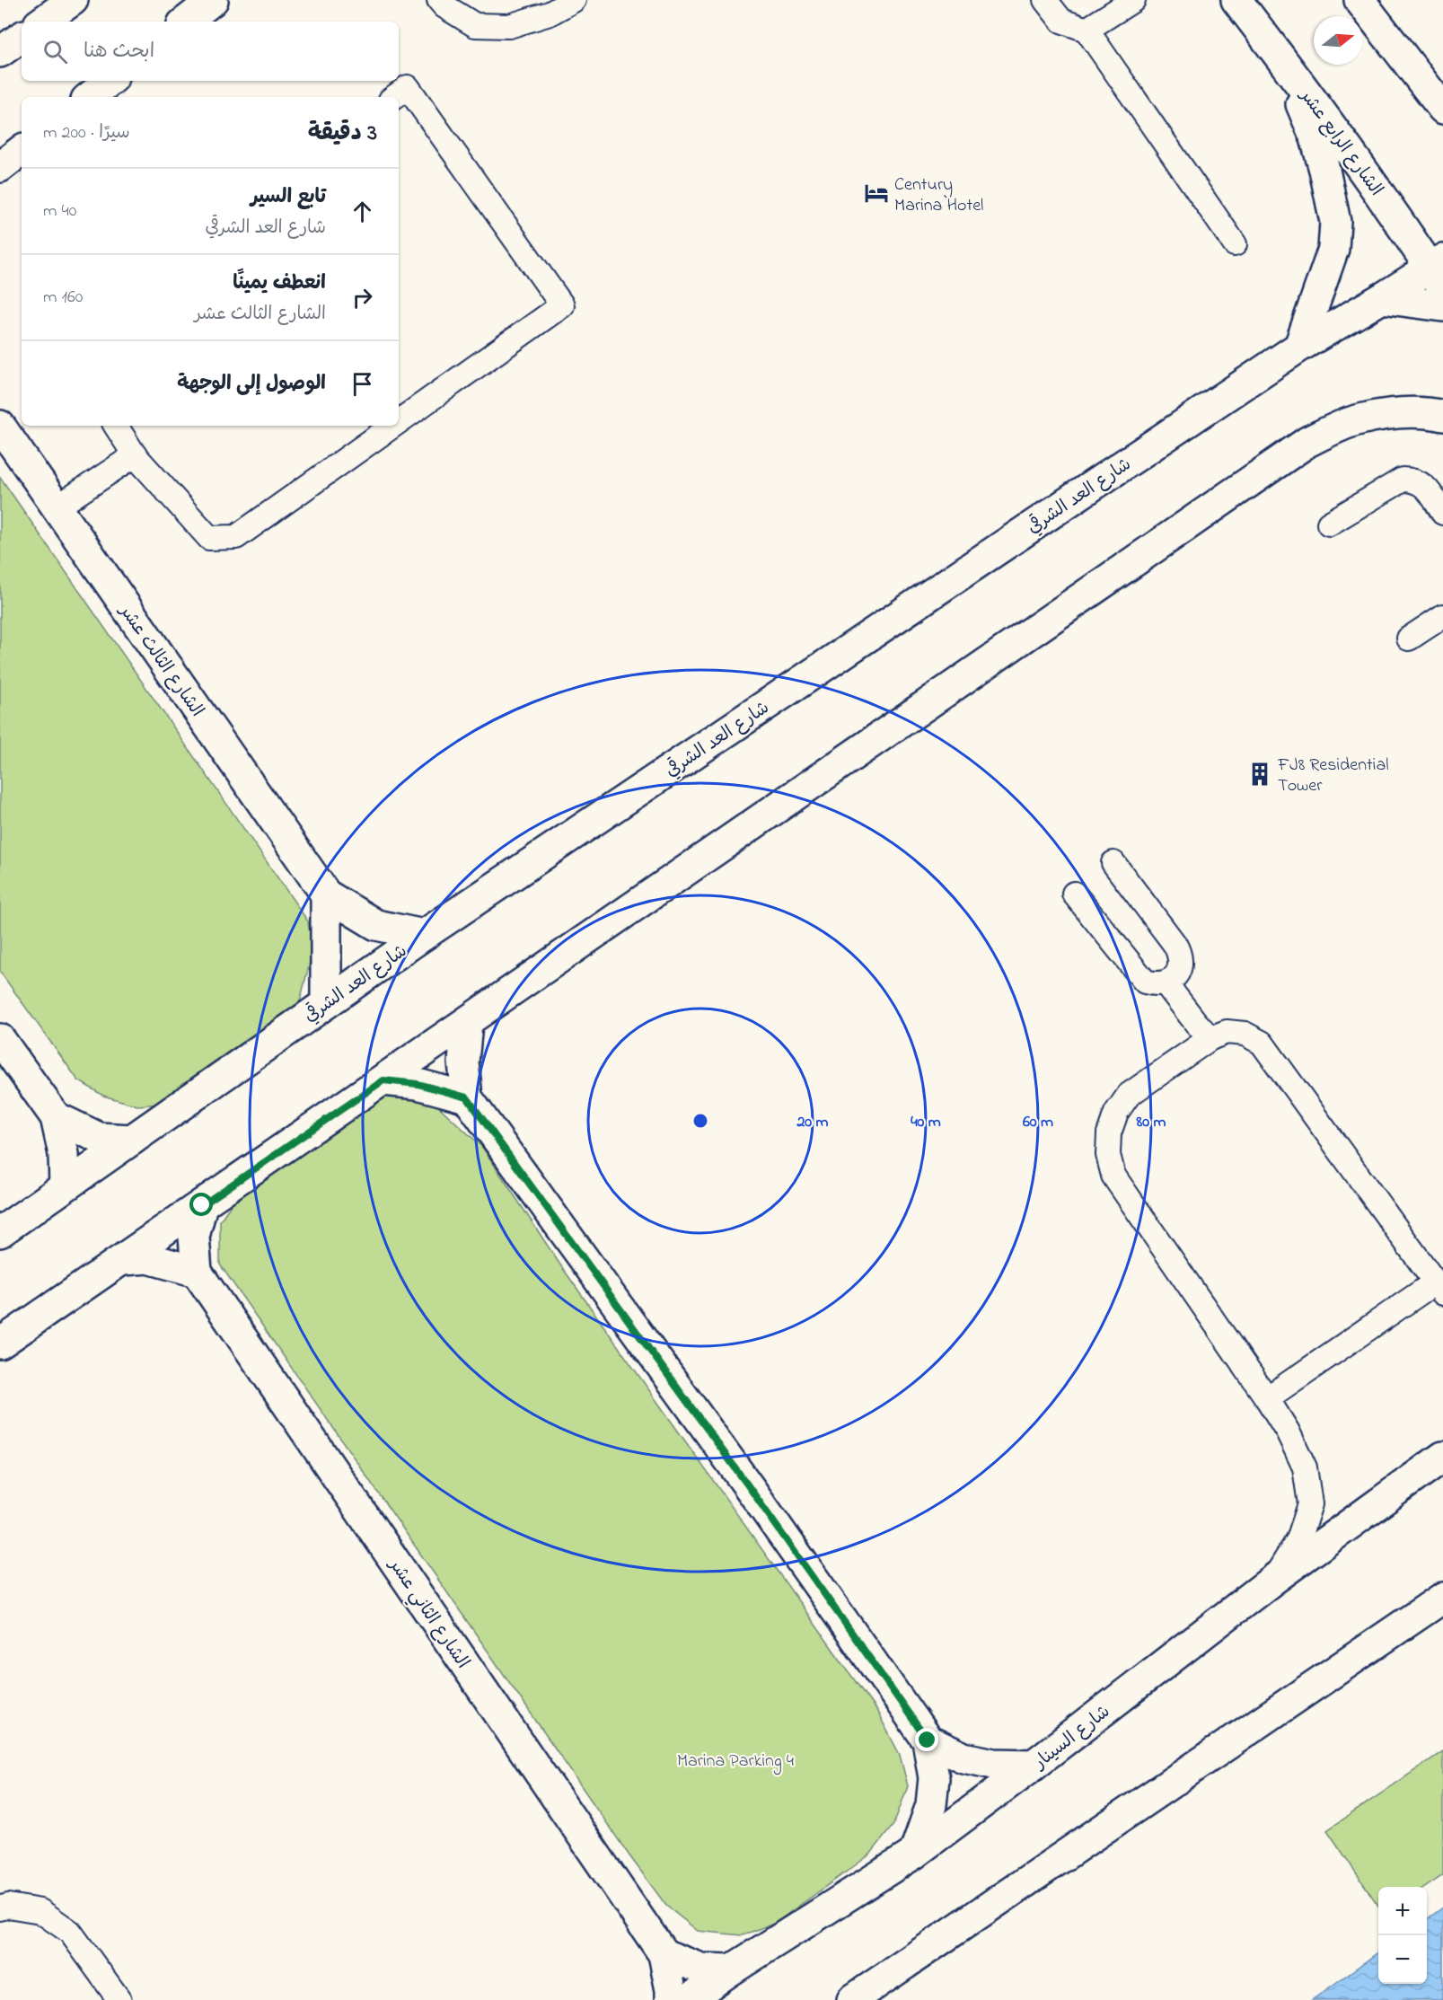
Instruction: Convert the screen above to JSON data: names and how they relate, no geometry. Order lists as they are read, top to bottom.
{
  "streets": {
    "street": [
      "الشارع الرابع عشر",
      "شارع العد الشرقي",
      "الشارع الثالث عشر",
      "الشارع الثاني عشر",
      "شارع السينار"
    ]
  },
  "crossings": [
    ["الشارع الرابع عشر", "شارع العد الشرقي"],
    ["شارع العد الشرقي", "الشارع الثالث عشر"]
  ],
  "parks": ["Marina Parking 4"],
  "places": {
    "hotel": ["Century Marina Hotel"],
    "building": ["FJ8 Residential Tower"]
  },
  "north": "right",
  "page": {
    "search": "ابحث هنا",
    "heading": ["3 دقيقة", "سيرًا · 200 m"],
    "list": [
      ["تابع السير", "شارع العد الشرقي", "40 m"],
      ["انعطف يمينًا", "الشارع الثالث عشر", "160 m"],
      "الوصول إلى الوجهة"
    ],
    "map_buttons": ["+", "−"]
  },
  "rings": [
    "20 m",
    "40 m",
    "60 m",
    "80 m"
  ]
}
